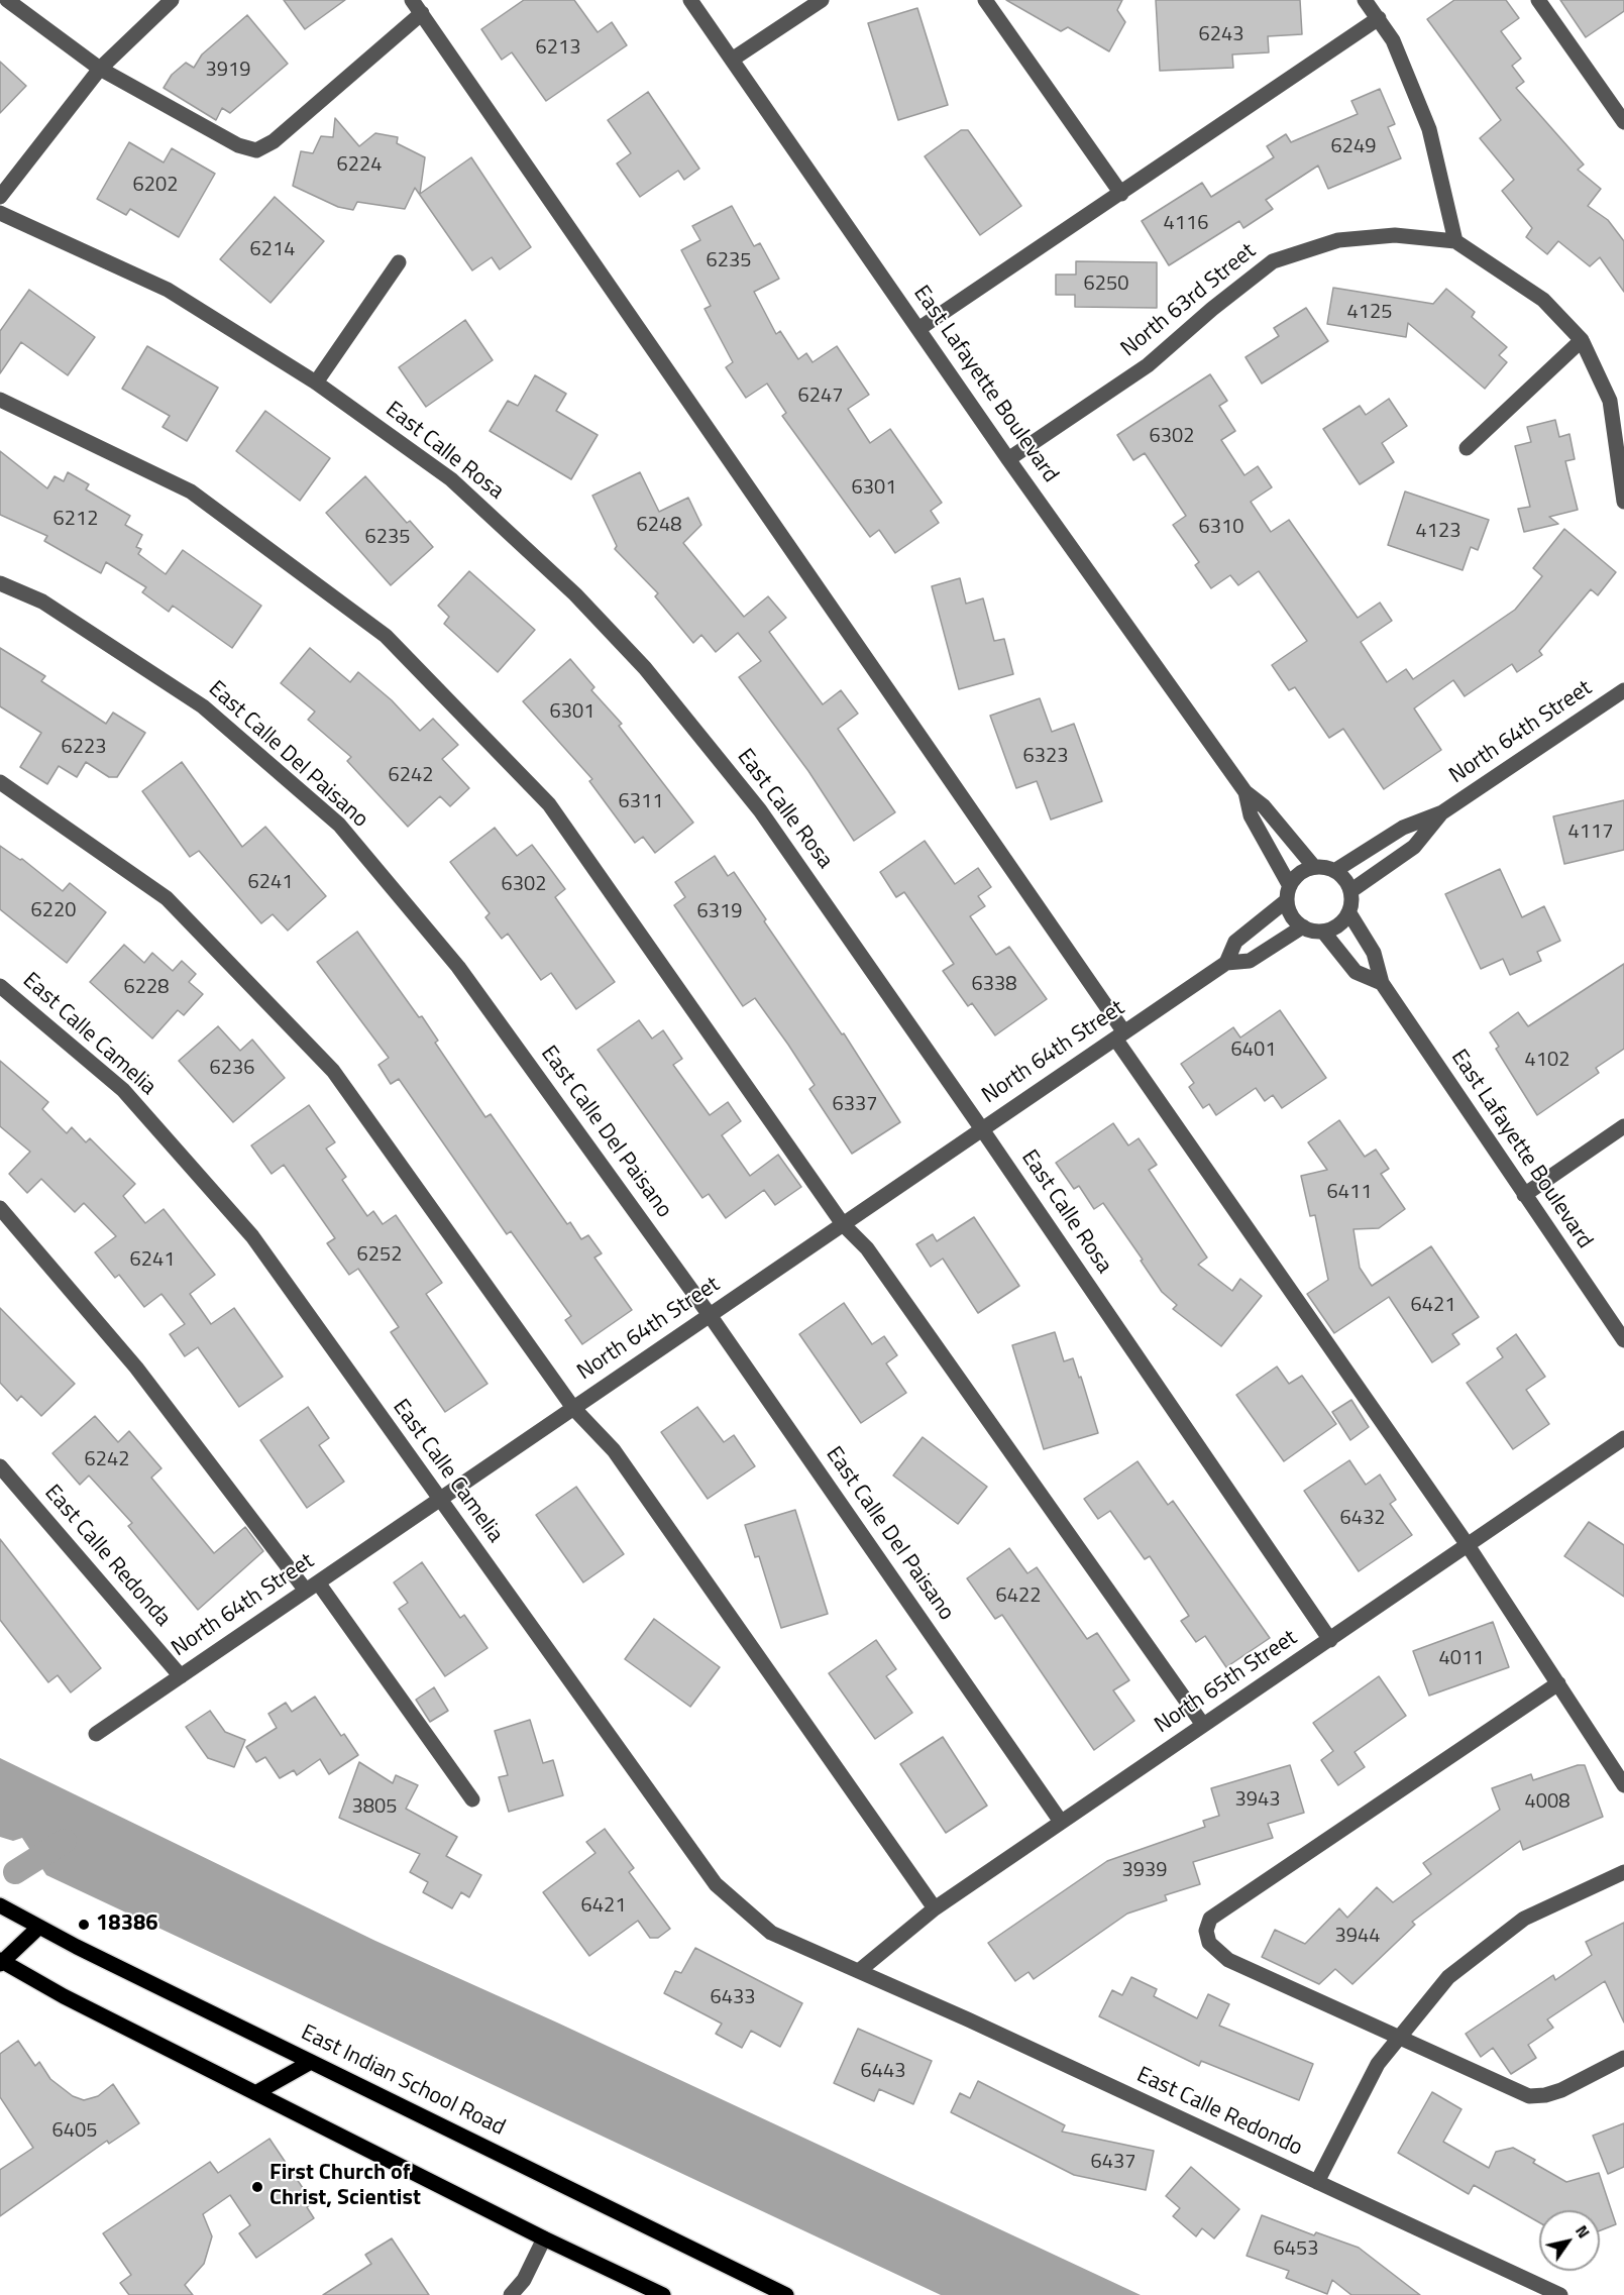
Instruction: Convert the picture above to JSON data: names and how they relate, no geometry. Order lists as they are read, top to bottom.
{
  "streets": {
    "main road": ["East Indian School Road"],
    "street": [
      "North 63rd Street",
      "East Lafayette Boulevard",
      "East Calle Rosa",
      "North 64th Street",
      "East Calle Del Paisano",
      "East Calle Camelia",
      "East Calle Redonda",
      "North 65th Street",
      "East Calle Redondo"
    ]
  },
  "crossings": [
    ["North 63rd Street", "East Lafayette Boulevard"],
    ["East Lafayette Boulevard", "North 64th Street"],
    ["East Calle Rosa", "North 64th Street"],
    ["East Calle Rosa", "North 65th Street"],
    ["North 64th Street", "East Calle Del Paisano"],
    ["North 64th Street", "East Calle Camelia"],
    ["North 64th Street", "East Calle Redonda"],
    ["East Calle Del Paisano", "North 65th Street"],
    ["East Calle Camelia", "North 65th Street"],
    ["East Calle Camelia", "East Calle Redondo"],
    ["North 65th Street", "East Calle Redondo"]
  ],
  "places": ["18386", "First Church of Christ, Scientist"],
  "house_numbers": [
    "6243",
    "6213",
    "3919",
    "6249",
    "6224",
    "6202",
    "4116",
    "6214",
    "6235",
    "6250",
    "4125",
    "6247",
    "6302",
    "6301",
    "6212",
    "6248",
    "6310",
    "4123",
    "6235",
    "6301",
    "6223",
    "6323",
    "6242",
    "6311",
    "4117",
    "6241",
    "6302",
    "6220",
    "6319",
    "6338",
    "6228",
    "6401",
    "4102",
    "6236",
    "6337",
    "6411",
    "6252",
    "6241",
    "6421",
    "6242",
    "6432",
    "6422",
    "4011",
    "3943",
    "4008",
    "3805",
    "3939",
    "6421",
    "3944",
    "6433",
    "6443",
    "6405",
    "6437",
    "6453"
  ],
  "north": "top right"
}
